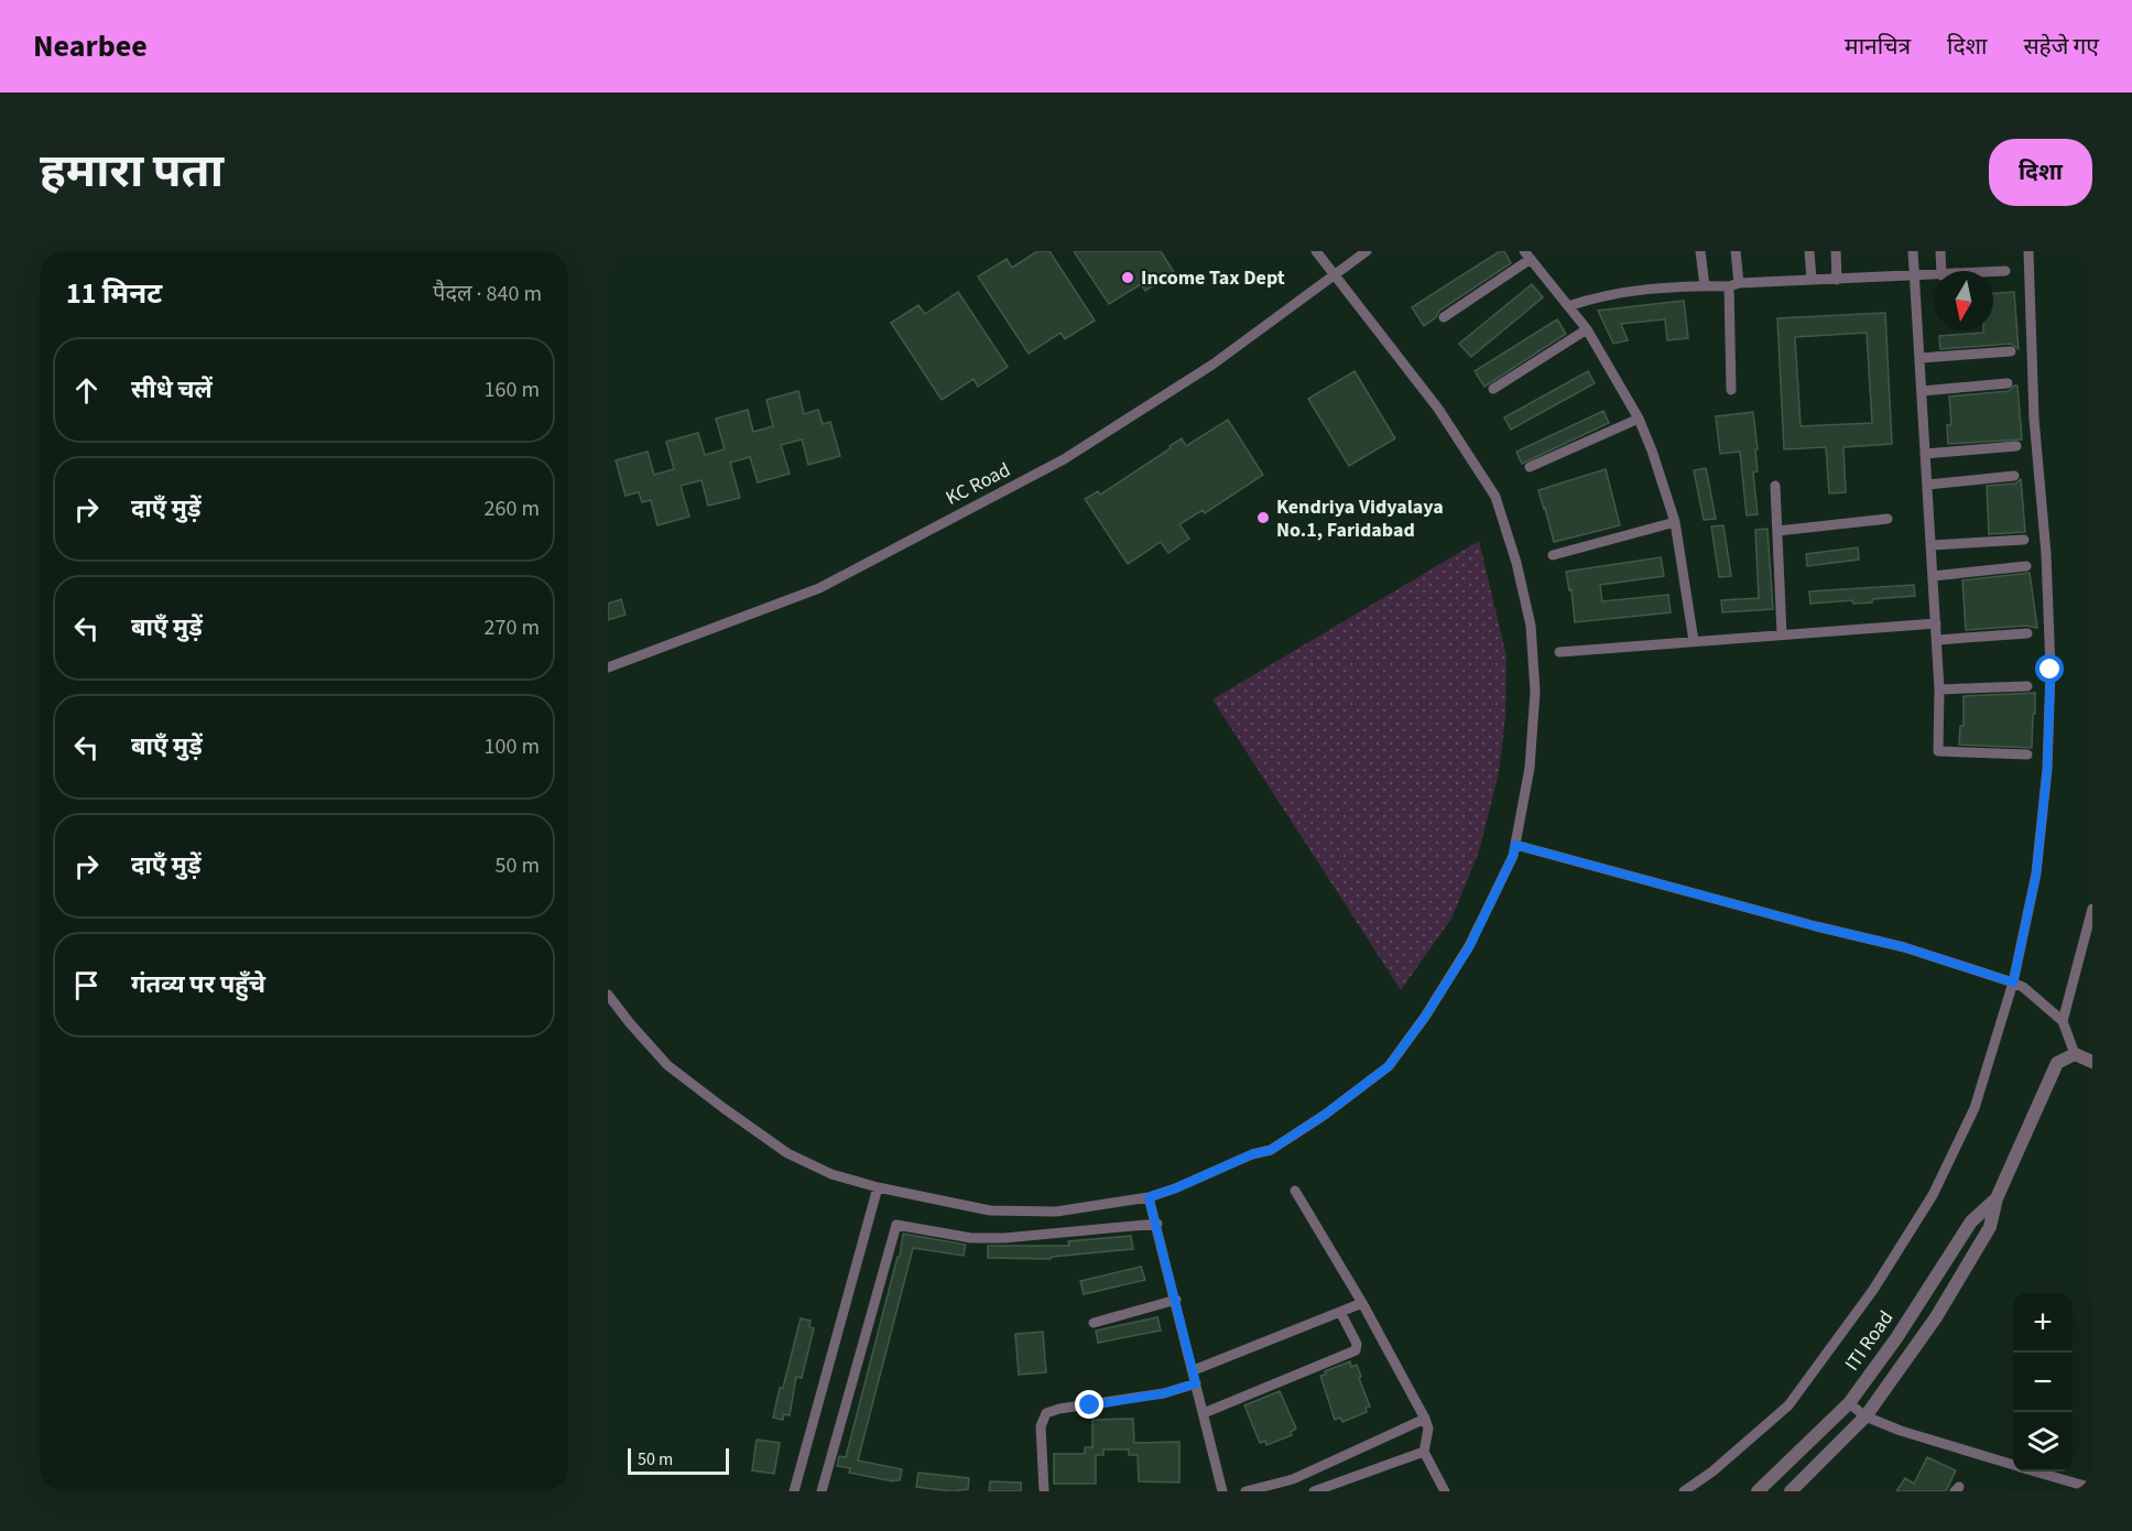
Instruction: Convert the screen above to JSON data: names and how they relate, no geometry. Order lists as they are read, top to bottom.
{
  "streets": {
    "street": ["KC Road", "ITI Road"]
  },
  "places": ["Income Tax Dept", "Kendriya Vidyalaya No.1, Faridabad"],
  "scale_bar": "50 m",
  "north": "bottom",
  "page": {
    "header": "Nearbee",
    "nav": ["मानचित्र", "दिशा", "सहेजे गए"],
    "title": "हमारा पता",
    "buttons": "दिशा",
    "heading": ["11 मिनट", "पैदल · 840 m"],
    "list": [
      ["सीधे चलें", "160 m"],
      ["दाएँ मुड़ें", "260 m"],
      ["बाएँ मुड़ें", "270 m"],
      ["बाएँ मुड़ें", "100 m"],
      ["दाएँ मुड़ें", "50 m"],
      "गंतव्य पर पहुँचे"
    ],
    "map_buttons": ["+", "−"],
    "scale": "50 m"
  }
}
